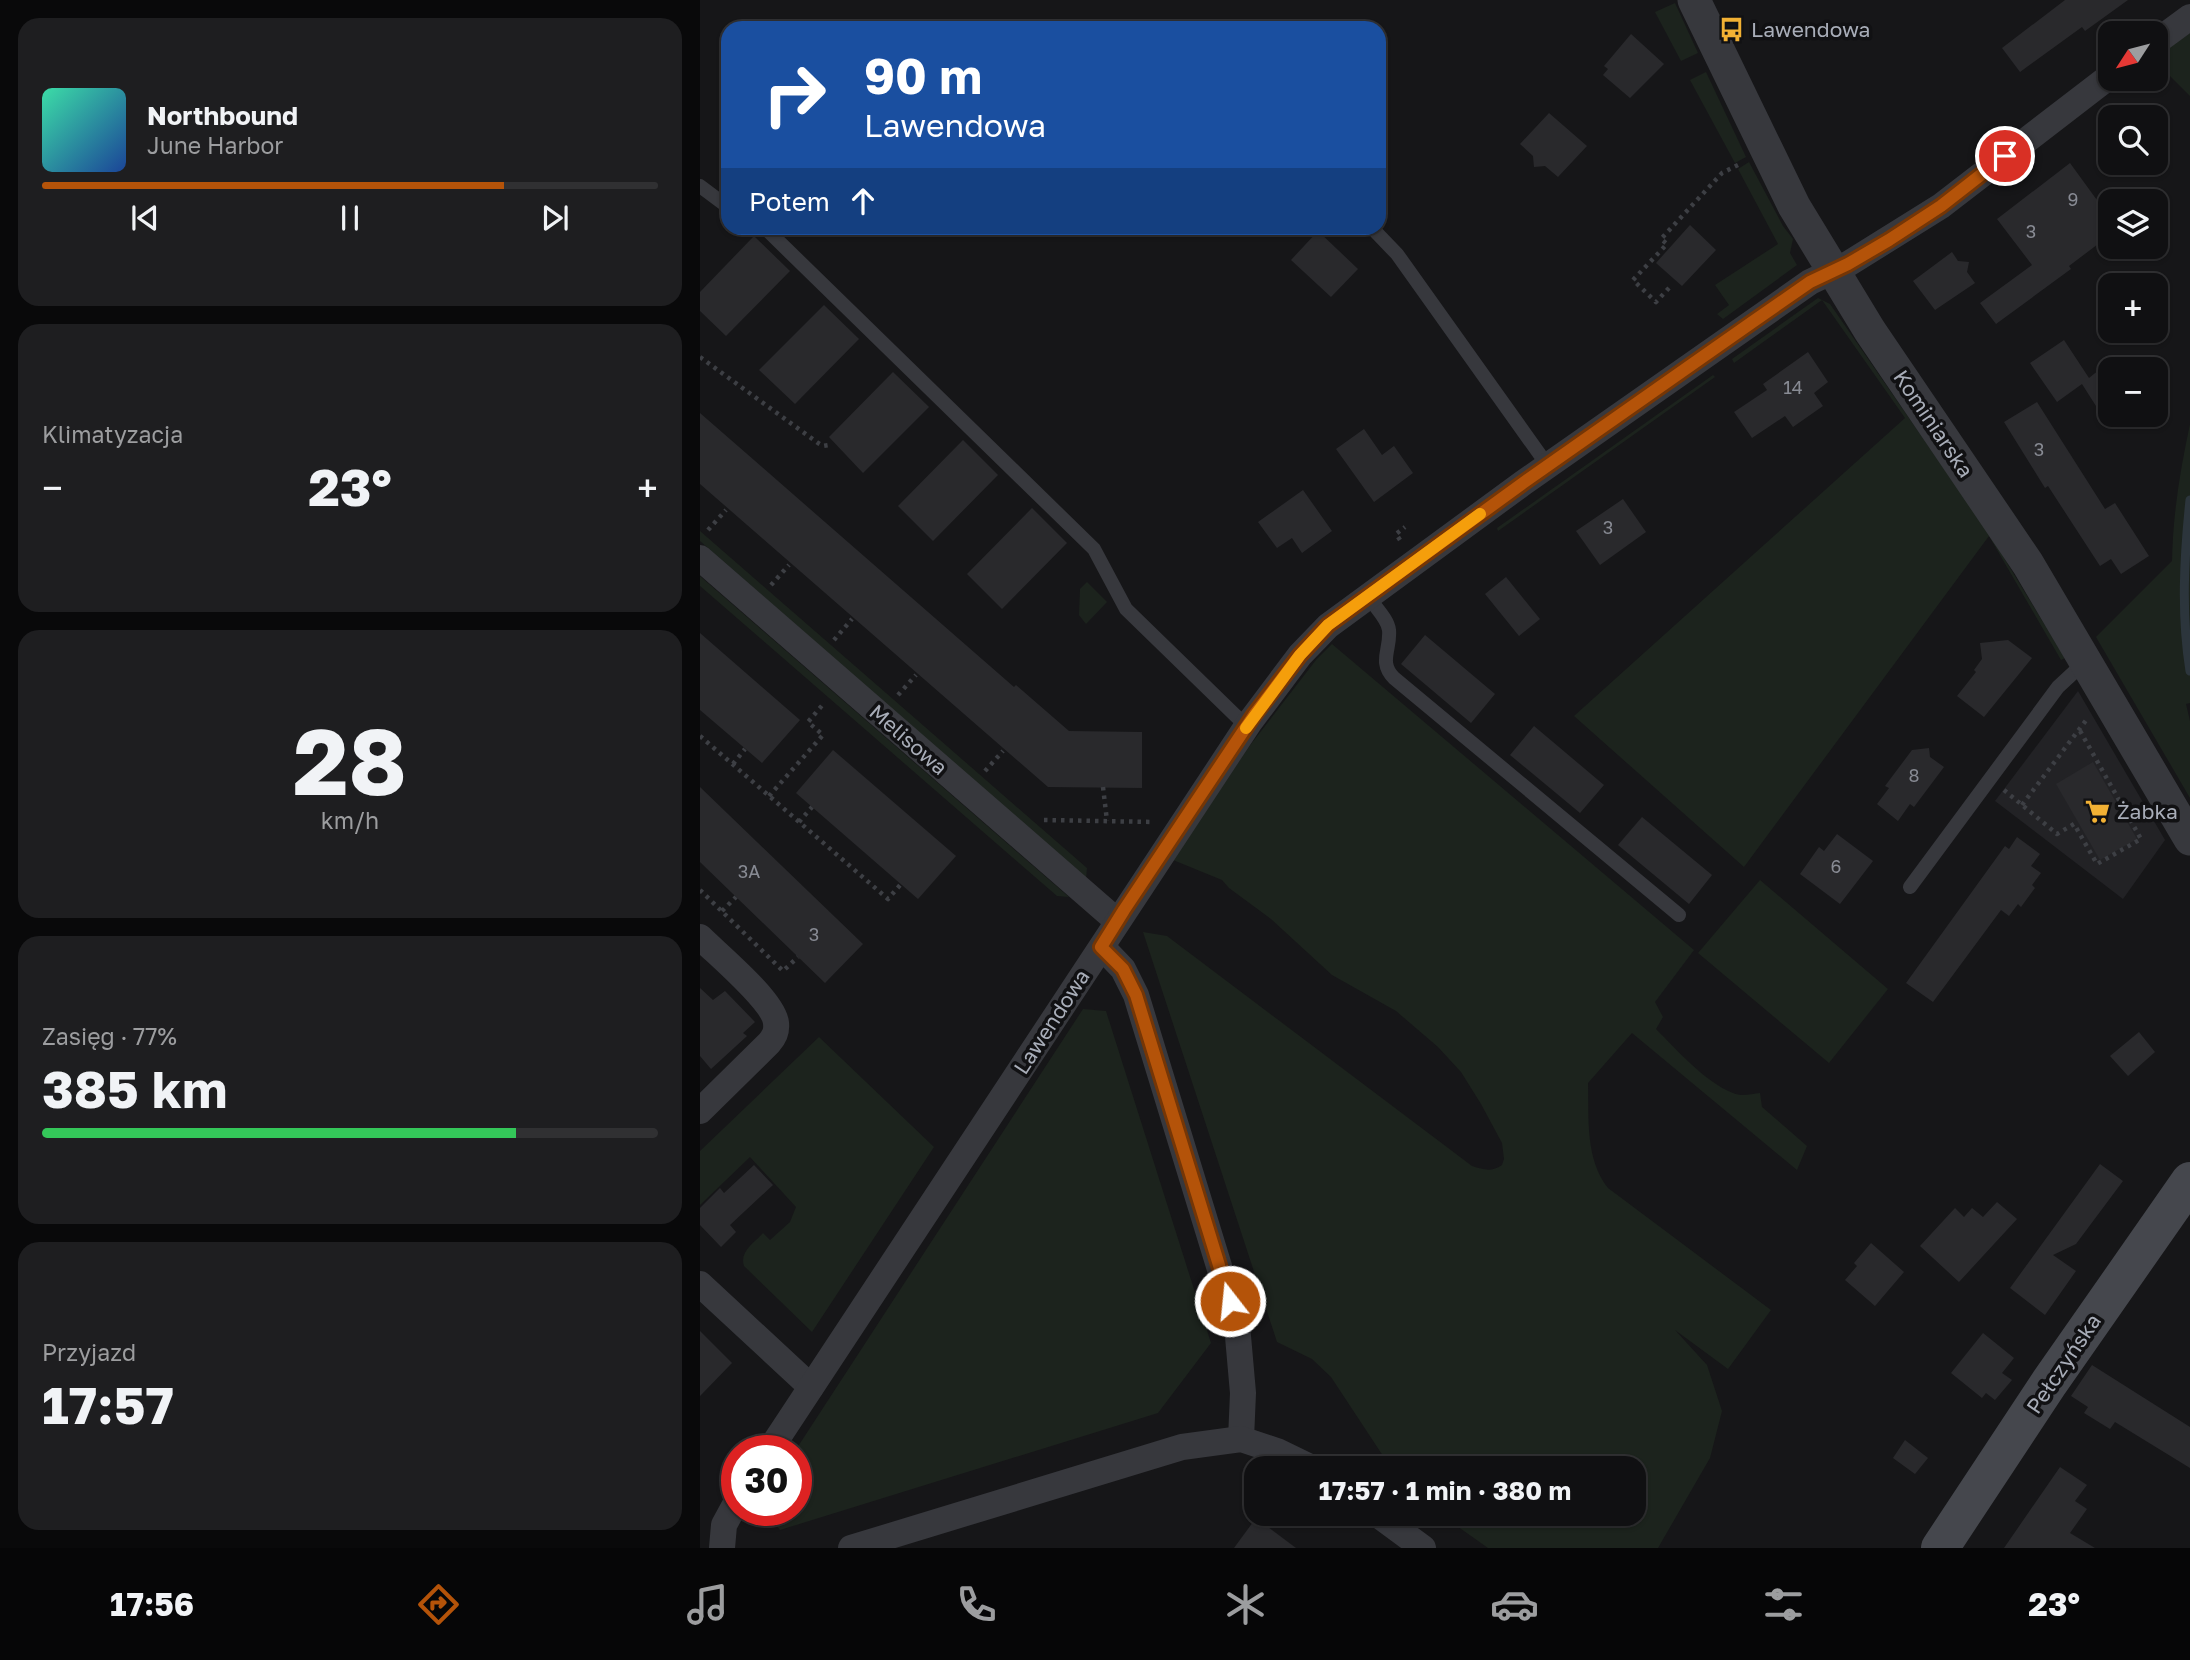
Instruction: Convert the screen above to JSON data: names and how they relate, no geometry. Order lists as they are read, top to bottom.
{
  "streets": {
    "main road": ["Pełczyńska"],
    "street": ["Kominiarska", "Melisowa", "Lawendowa"]
  },
  "crossings": [
    ["Kominiarska", "Lawendowa"],
    ["Melisowa", "Lawendowa"]
  ],
  "places": {
    "bus stop": ["Lawendowa"],
    "supermarket": ["Żabka"]
  },
  "house_numbers": [
    "9",
    "3",
    "14",
    "3",
    "3",
    "8",
    "6",
    "3A",
    "3"
  ],
  "north": "bottom left",
  "page": {
    "map_buttons": ["+", "−"],
    "turn": ["90 m", "Lawendowa"],
    "song": ["Northbound", "June Harbor"],
    "then": "Potem",
    "tile": [
      "Klimatyzacja",
      ["28", "km/h"],
      ["Zasięg · 77%", "385 km"],
      ["Przyjazd", "17:57"]
    ],
    "heat": ["−", "23°", "+"],
    "limit": "30",
    "trip": "17:57 · 1 min · 380 m",
    "tabs": ["17:56", "23°"]
  }
}
